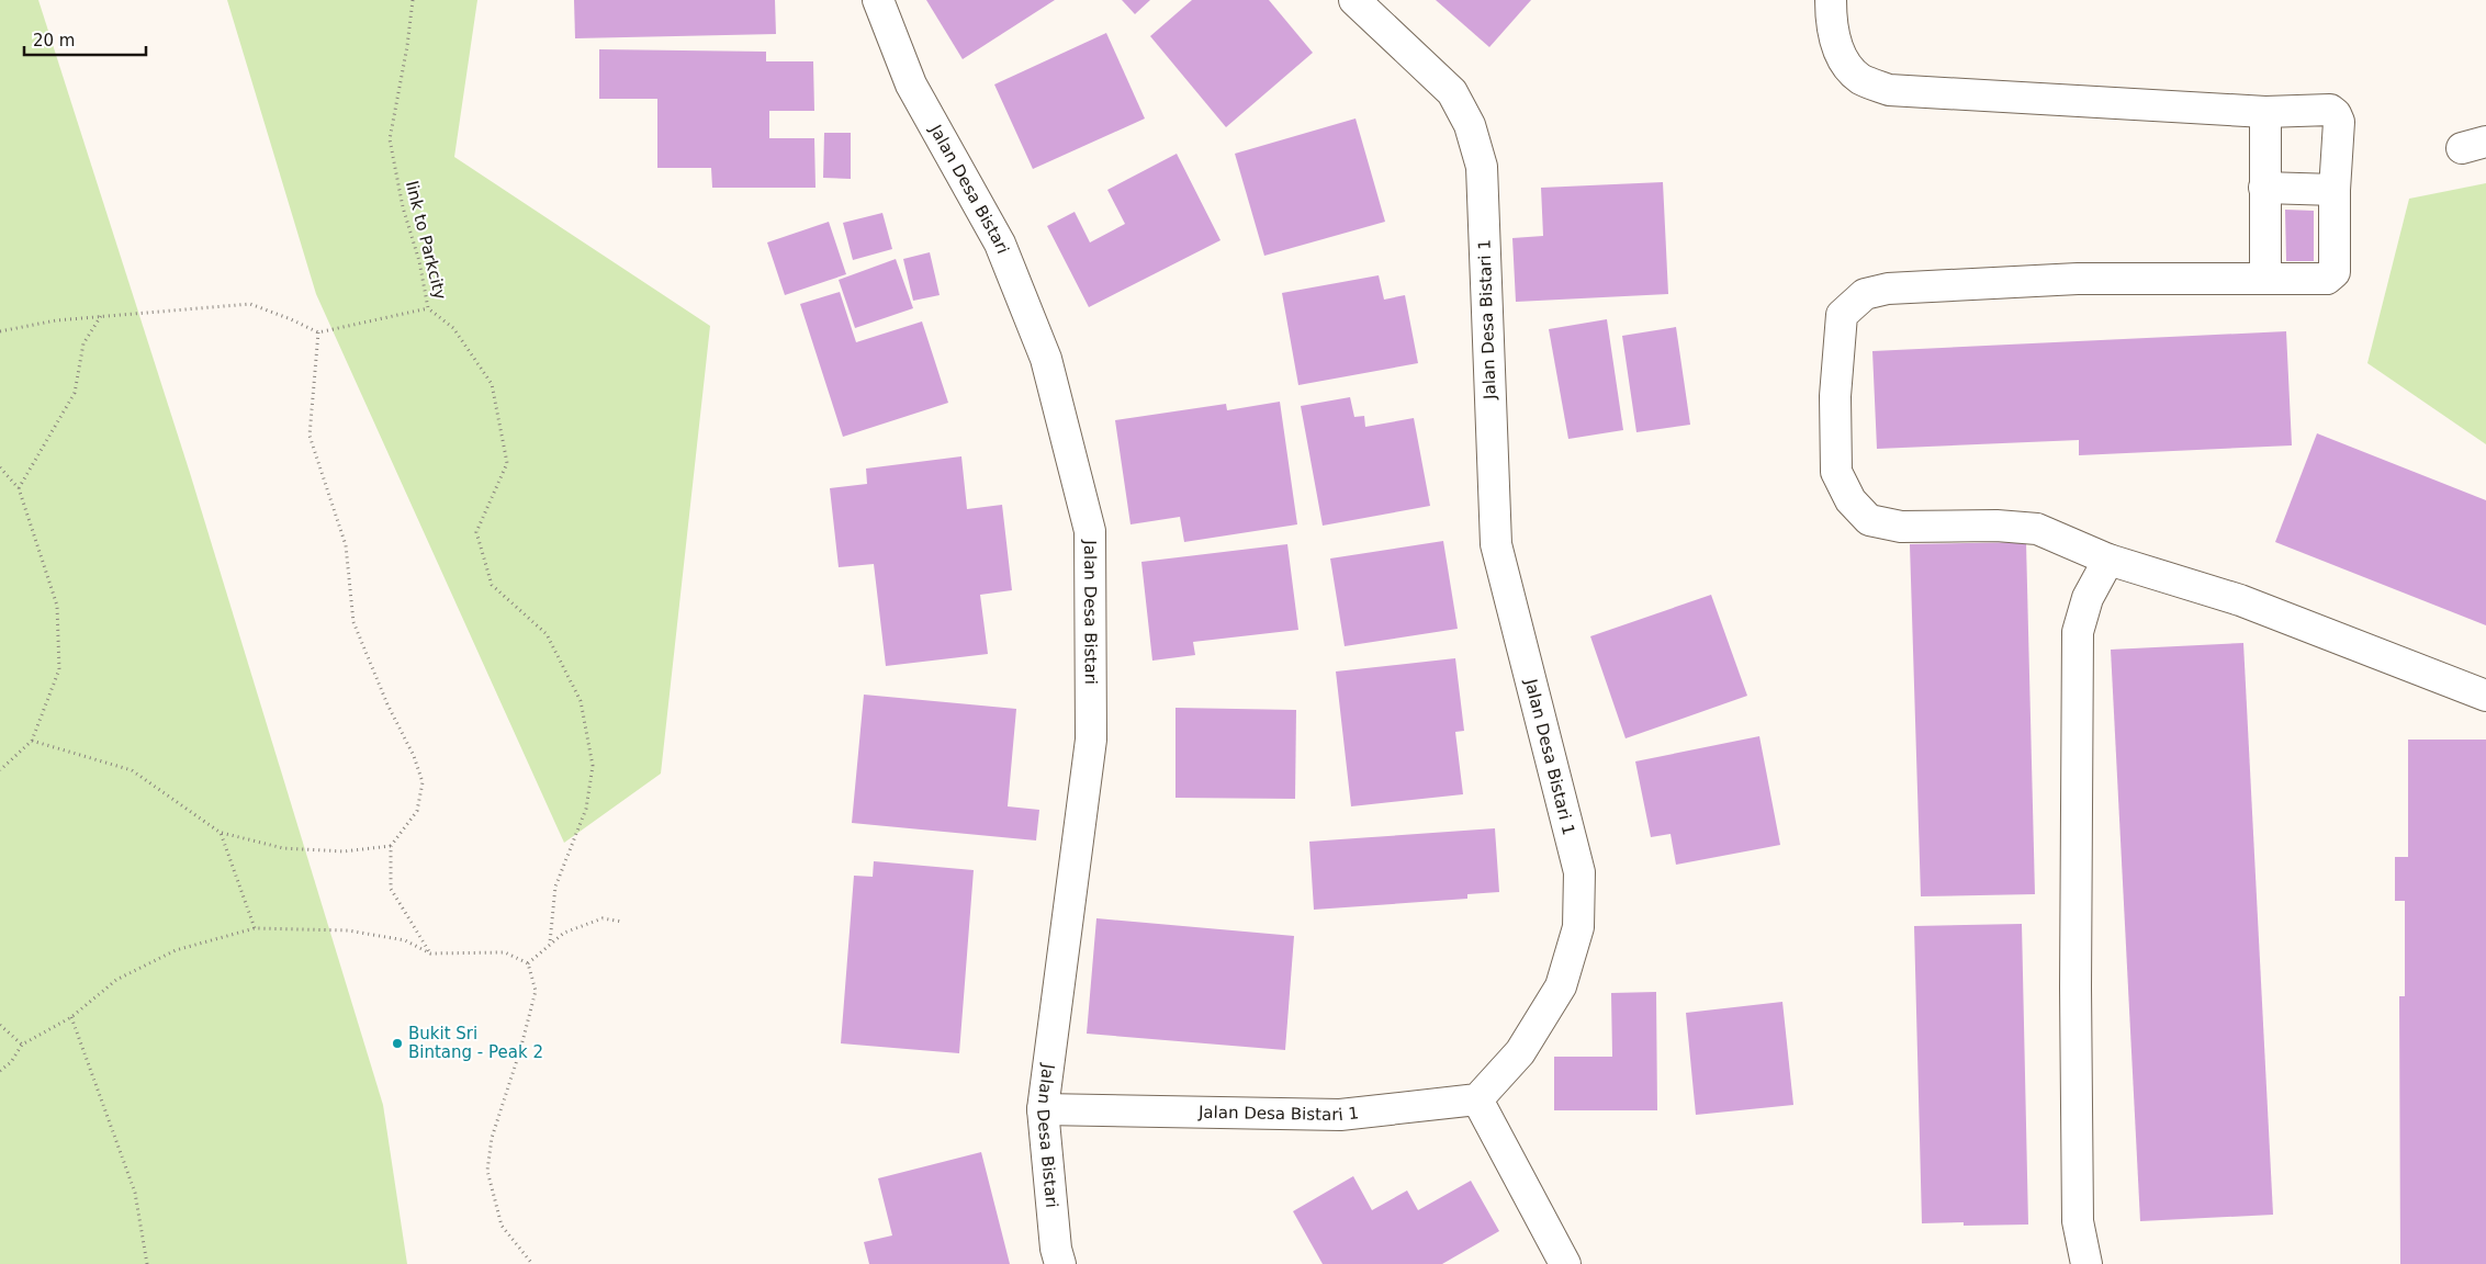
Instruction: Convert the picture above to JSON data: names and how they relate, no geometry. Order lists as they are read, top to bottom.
{
  "streets": {
    "street": ["Jalan Desa Bistari", "Jalan Desa Bistari 1"],
    "path": ["link to Parkcity"]
  },
  "crossings": [
    ["Jalan Desa Bistari", "Jalan Desa Bistari 1"]
  ],
  "places": ["Bukit Sri Bintang - Peak 2"],
  "scale_bar": "20 m"
}
